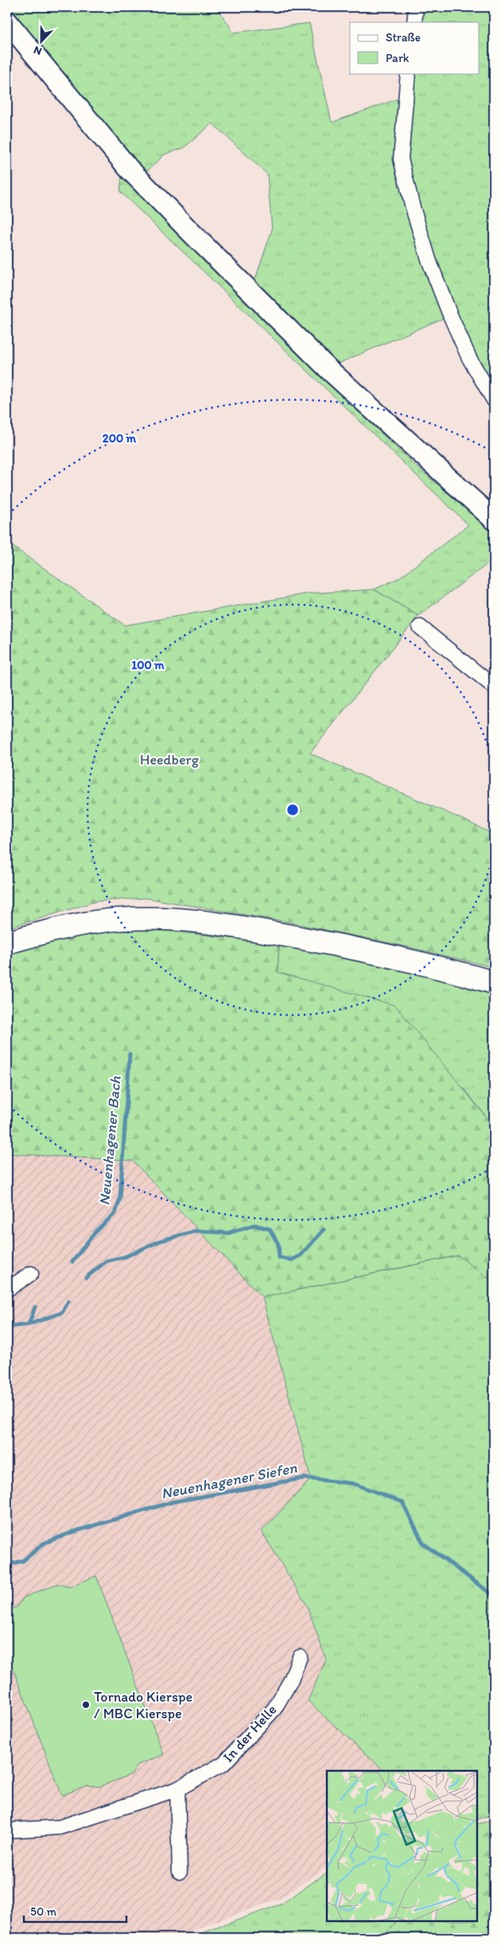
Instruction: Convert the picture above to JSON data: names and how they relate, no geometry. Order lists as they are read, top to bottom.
{
  "streets": {
    "street": ["In der Helle"]
  },
  "water": ["Neuenhagener Bach", "Neuenhagener Siefen"],
  "parks": ["Heedberg"],
  "places": ["Tornado Kierspe / MBC Kierspe"],
  "legend": ["Straße", "Park"],
  "scale_bar": "50 m",
  "north": "bottom",
  "rings": ["200 m", "100 m"]
}
